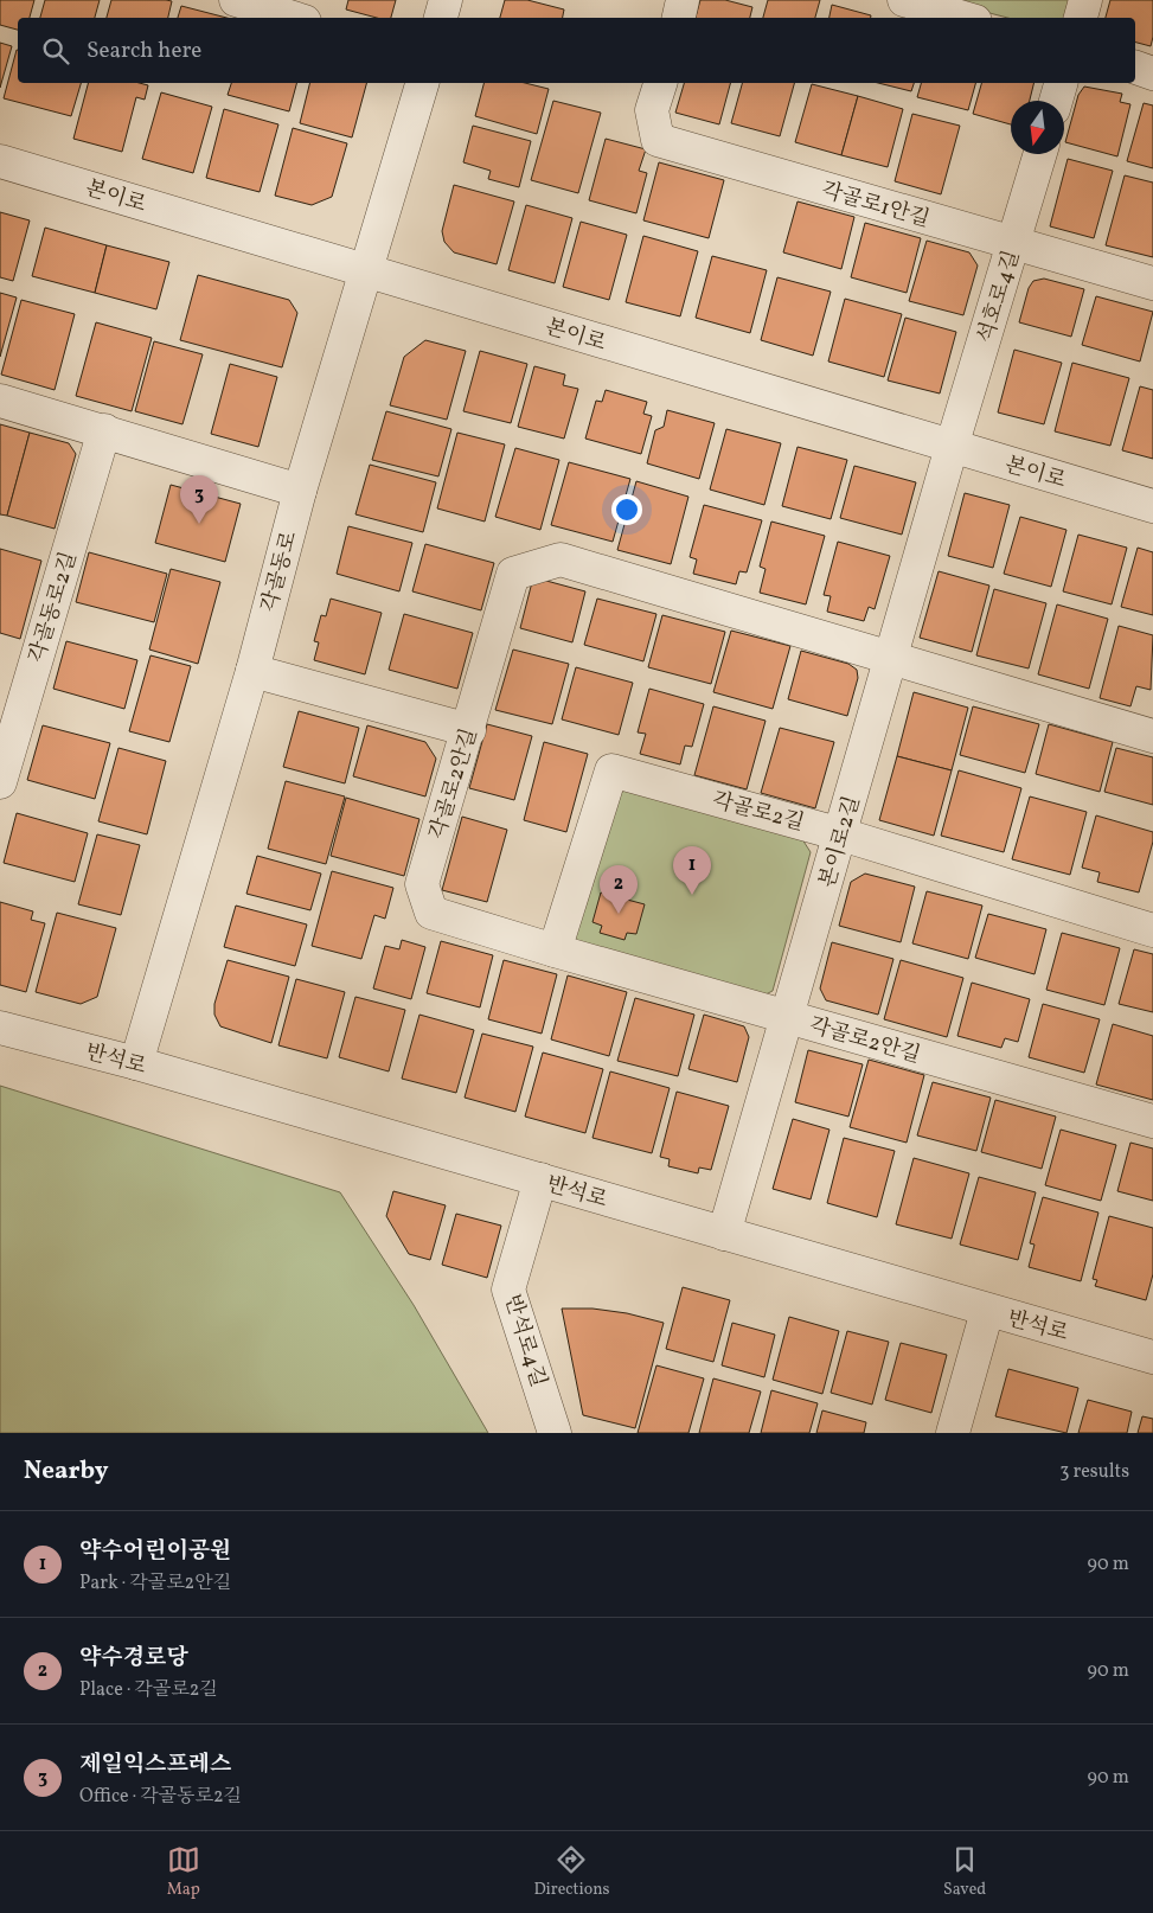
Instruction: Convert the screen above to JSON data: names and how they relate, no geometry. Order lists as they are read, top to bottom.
{
  "streets": {
    "street": [
      "본이로",
      "각골로1안길",
      "석호로4길",
      "각골동로",
      "각골동로2길",
      "각골로2안길",
      "각골로2길",
      "본이로2길",
      "반석로",
      "반석로4길"
    ]
  },
  "crossings": [
    ["본이로", "석호로4길"],
    ["본이로", "각골동로"],
    ["본이로", "본이로2길"],
    ["각골로1안길", "석호로4길"],
    ["석호로4길", "본이로2길"],
    ["각골동로", "반석로"],
    ["각골로2안길", "각골로2길"],
    ["각골로2안길", "본이로2길"],
    ["각골로2길", "본이로2길"],
    ["본이로2길", "반석로"],
    ["반석로", "반석로4길"]
  ],
  "north": "bottom",
  "page": {
    "search": "Search here",
    "pins": ["3", "1", "2"],
    "heading": ["Nearby", "3 results"],
    "list": [
      {
        "mark": "1",
        "name": "약수어린이공원",
        "note": "Park · 각골로2안길",
        "value": "90 m"
      },
      {
        "mark": "2",
        "name": "약수경로당",
        "note": "Place · 각골로2길",
        "value": "90 m"
      },
      {
        "mark": "3",
        "name": "제일익스프레스",
        "note": "Office · 각골동로2길",
        "value": "90 m"
      }
    ],
    "nav": ["Map", "Directions", "Saved"]
  }
}
